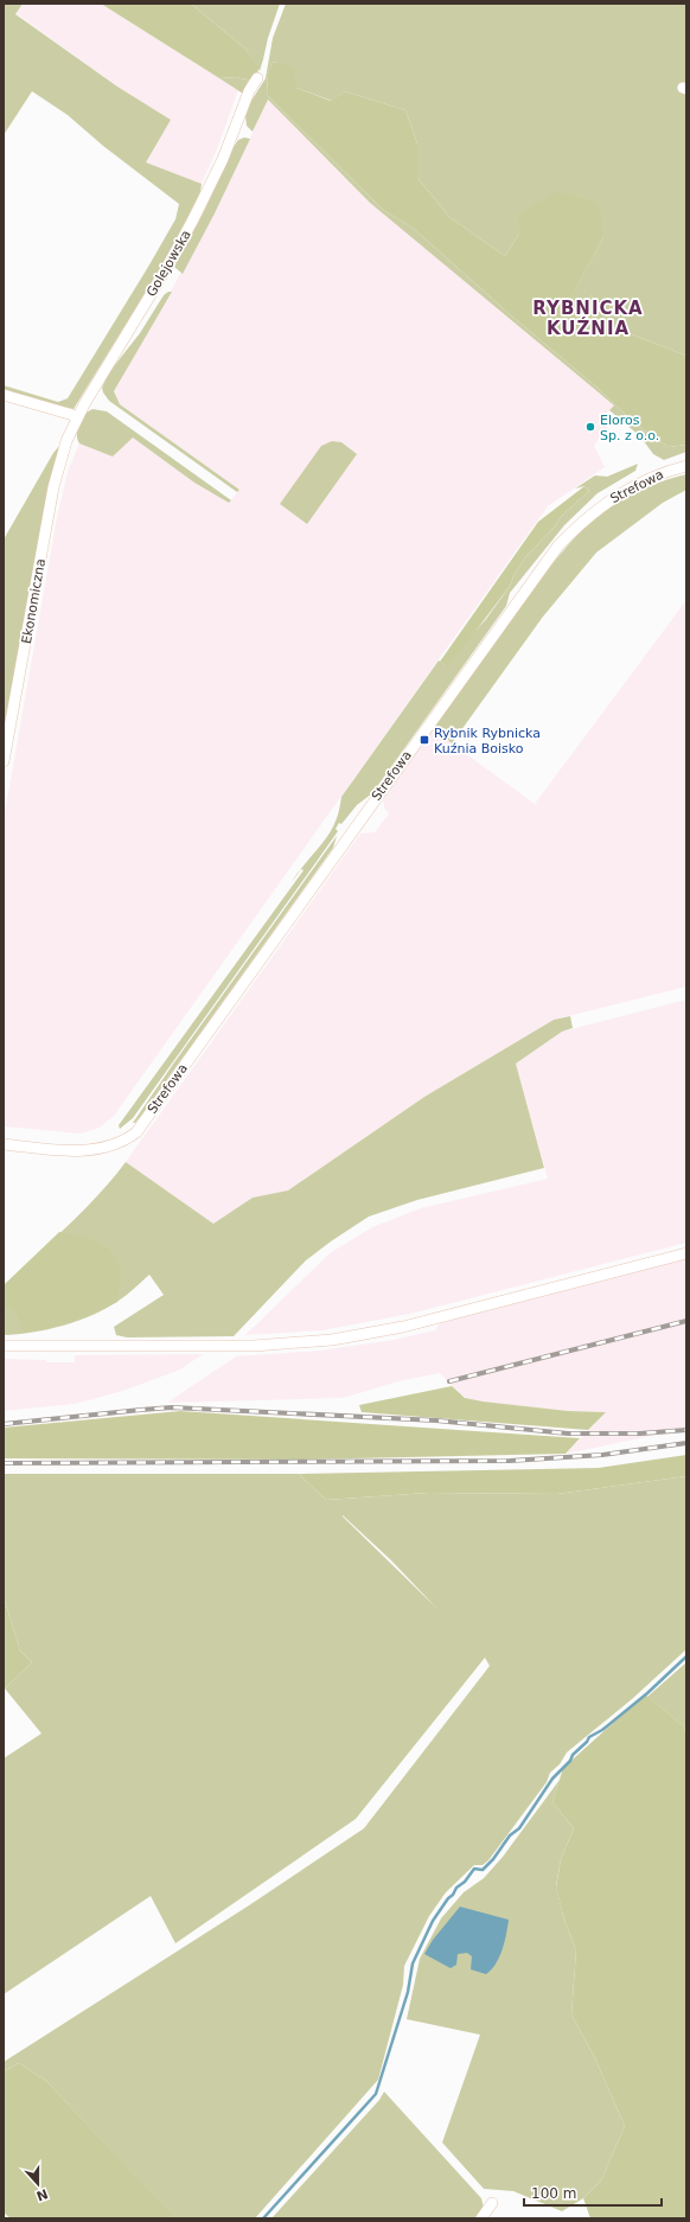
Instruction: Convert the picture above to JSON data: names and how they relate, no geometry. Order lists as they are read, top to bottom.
{
  "streets": {
    "street": ["Golejowska", "Strefowa", "Ekonomiczna"]
  },
  "crossings": [
    ["Golejowska", "Ekonomiczna"]
  ],
  "districts": ["RYBNICKA KUŹNIA"],
  "places": {
    "other": ["Eloros Sp. z o.o."],
    "transit": ["Rybnik Rybnicka Kuźnia Boisko"]
  },
  "scale_bar": "100 m",
  "north": "bottom"
}
